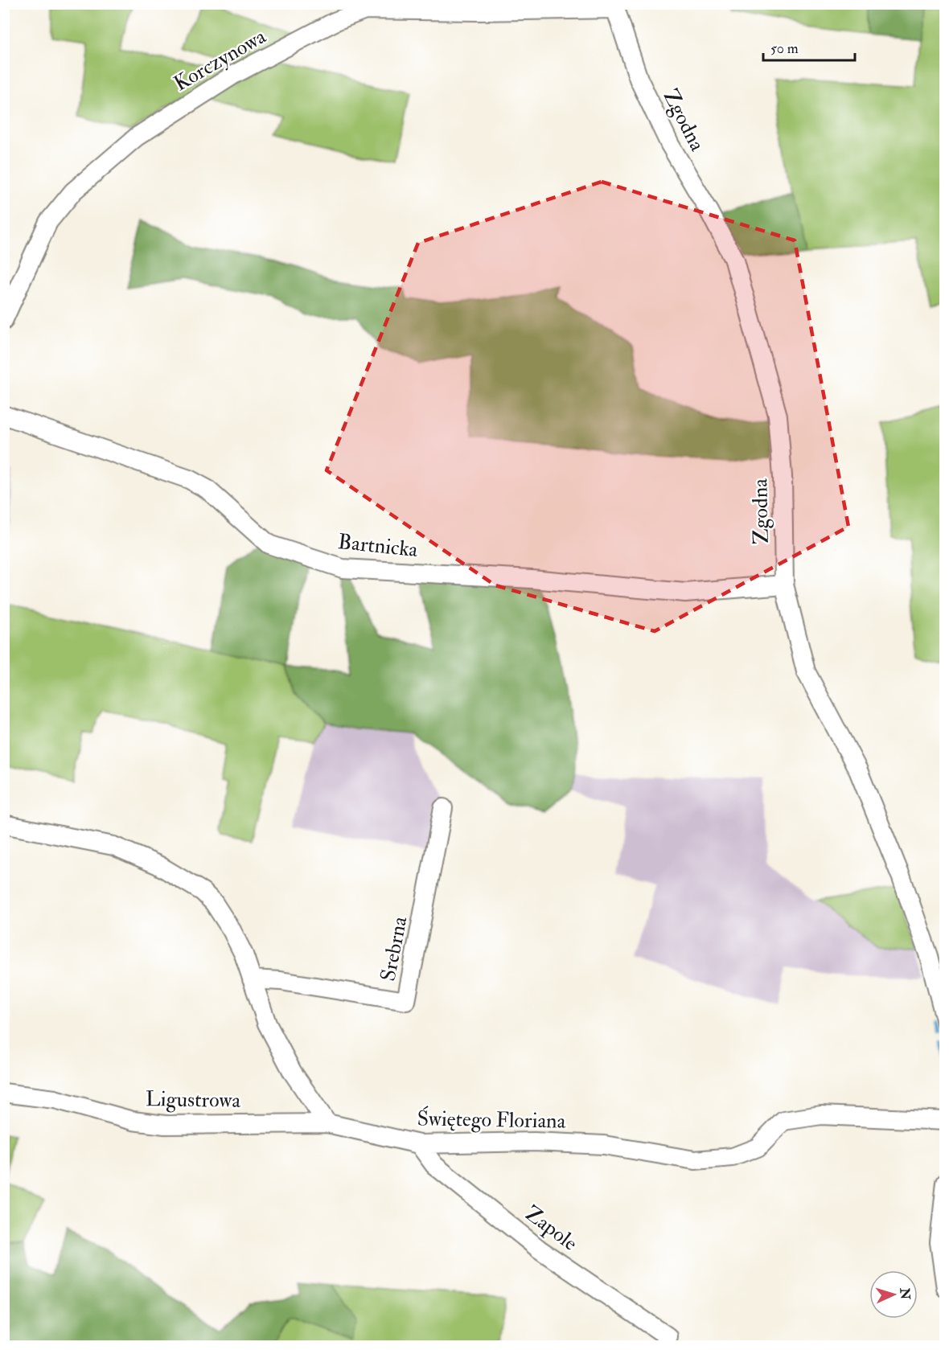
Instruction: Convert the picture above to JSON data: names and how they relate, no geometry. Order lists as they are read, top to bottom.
{
  "streets": {
    "street": [
      "Korczynowa",
      "Zgodna",
      "Bartnicka",
      "Srebrna",
      "Ligustrowa",
      "Świętego Floriana",
      "Zapole"
    ]
  },
  "crossings": [
    ["Korczynowa", "Zgodna"],
    ["Zgodna", "Bartnicka"],
    ["Ligustrowa", "Świętego Floriana"],
    ["Świętego Floriana", "Zapole"]
  ],
  "scale_bar": "50 m",
  "north": "right"
}
